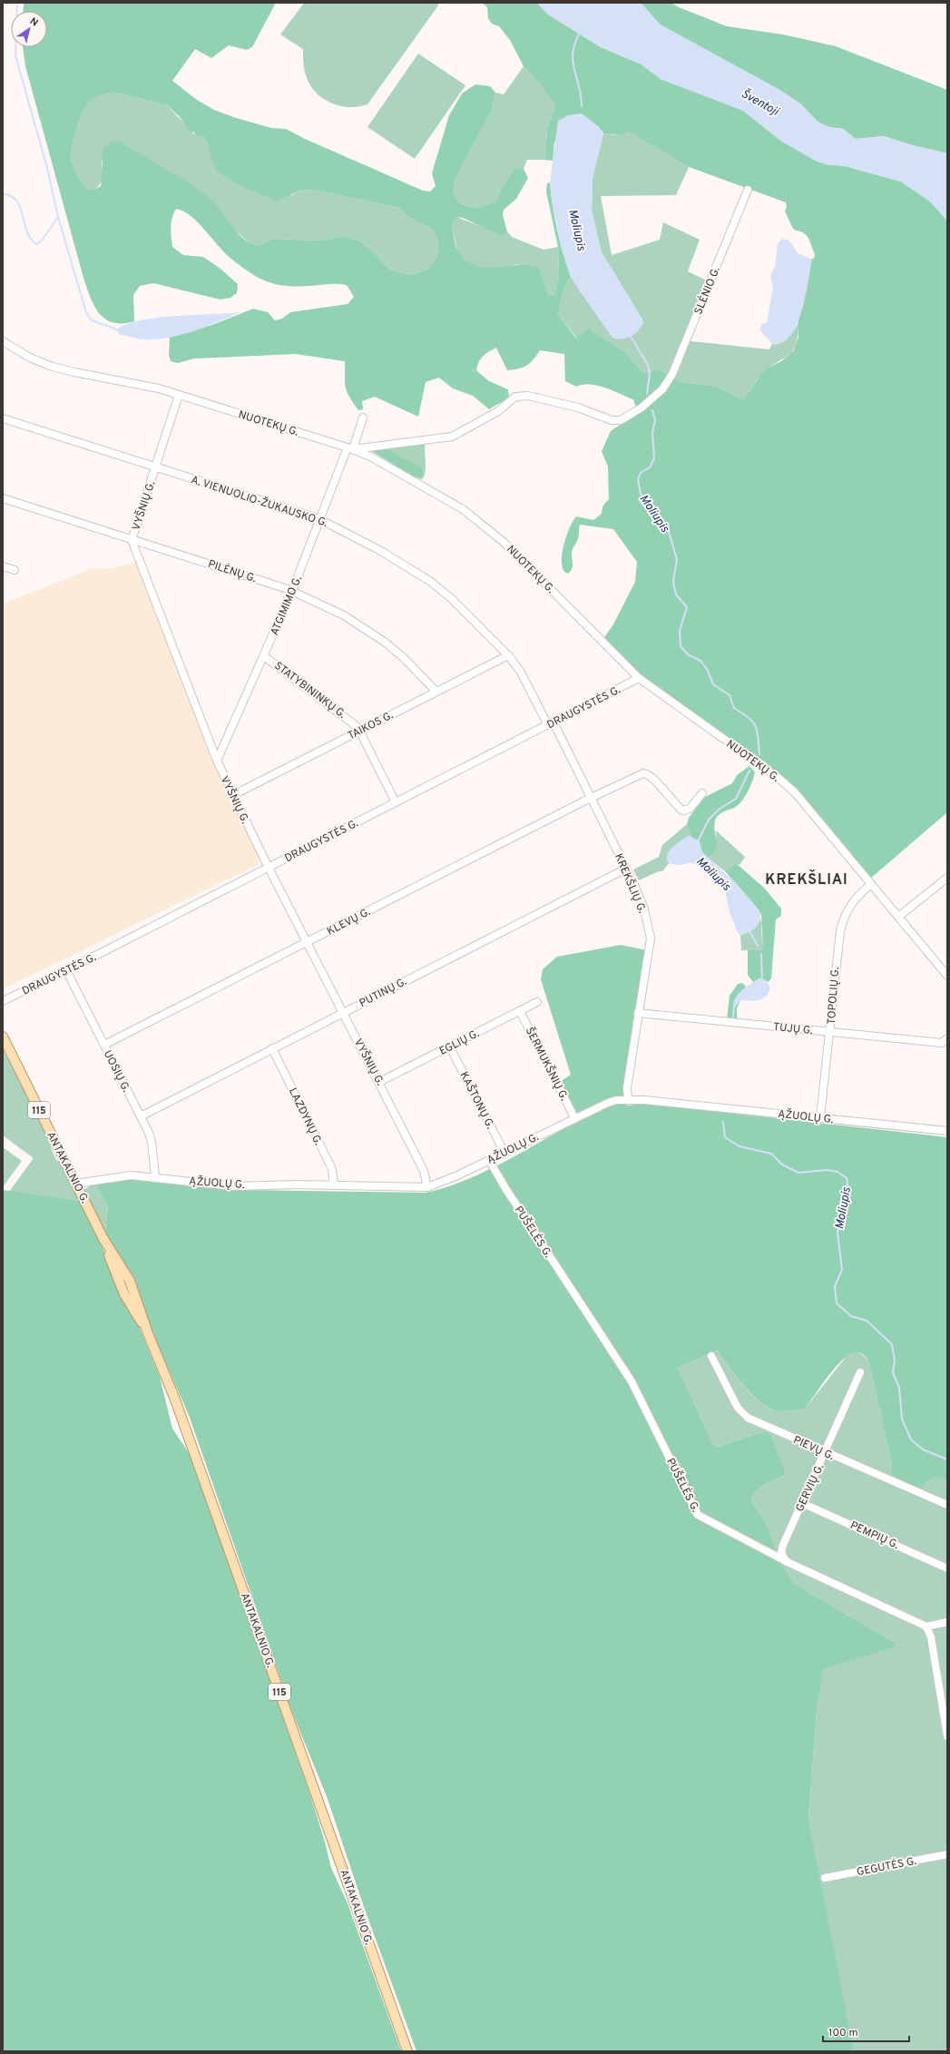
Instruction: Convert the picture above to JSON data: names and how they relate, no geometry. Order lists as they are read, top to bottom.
{
  "streets": {
    "main road": ["115", "ANTAKALNIO G."],
    "street": [
      "SLĖNIO G.",
      "NUOTEKŲ G.",
      "A. VIENUOLIO-ŽUKAUSKO G.",
      "VYŠNIŲ G.",
      "PILĖNŲ G.",
      "ATGIMIMO G.",
      "STATYBININKŲ G.",
      "DRAUGYSTĖS G.",
      "TAIKOS G.",
      "KREKŠLIŲ G.",
      "KLEVŲ G.",
      "PUTINŲ G.",
      "TOPOLIŲ G.",
      "TUJŲ G.",
      "EGLIŲ G.",
      "ŠERMUKŠNIŲ G.",
      "UOSIŲ G.",
      "KAŠTONŲ G.",
      "LAZDYNŲ G.",
      "ĄŽUOLŲ G.",
      "PUŠELĖS G.",
      "PIEVŲ G.",
      "GERVIŲ G.",
      "PEMPIŲ G.",
      "GEGUTĖS G."
    ]
  },
  "crossings": [
    ["SLĖNIO G.", "NUOTEKŲ G."],
    ["SLĖNIO G.", "ATGIMIMO G."],
    ["NUOTEKŲ G.", "VYŠNIŲ G."],
    ["NUOTEKŲ G.", "ATGIMIMO G."],
    ["NUOTEKŲ G.", "DRAUGYSTĖS G."],
    ["NUOTEKŲ G.", "TOPOLIŲ G."],
    ["A. VIENUOLIO-ŽUKAUSKO G.", "VYŠNIŲ G."],
    ["A. VIENUOLIO-ŽUKAUSKO G.", "ATGIMIMO G."],
    ["A. VIENUOLIO-ŽUKAUSKO G.", "DRAUGYSTĖS G."],
    ["A. VIENUOLIO-ŽUKAUSKO G.", "TAIKOS G."],
    ["A. VIENUOLIO-ŽUKAUSKO G.", "KREKŠLIŲ G."],
    ["VYŠNIŲ G.", "PILĖNŲ G."],
    ["VYŠNIŲ G.", "ATGIMIMO G."],
    ["VYŠNIŲ G.", "DRAUGYSTĖS G."],
    ["VYŠNIŲ G.", "TAIKOS G."],
    ["VYŠNIŲ G.", "KLEVŲ G."],
    ["VYŠNIŲ G.", "PUTINŲ G."],
    ["VYŠNIŲ G.", "EGLIŲ G."],
    ["VYŠNIŲ G.", "ĄŽUOLŲ G."],
    ["PILĖNŲ G.", "ATGIMIMO G."],
    ["PILĖNŲ G.", "TAIKOS G."],
    ["ATGIMIMO G.", "STATYBININKŲ G."],
    ["STATYBININKŲ G.", "DRAUGYSTĖS G."],
    ["STATYBININKŲ G.", "TAIKOS G."],
    ["DRAUGYSTĖS G.", "KREKŠLIŲ G."],
    ["DRAUGYSTĖS G.", "UOSIŲ G."],
    ["KREKŠLIŲ G.", "KLEVŲ G."],
    ["KREKŠLIŲ G.", "PUTINŲ G."],
    ["KREKŠLIŲ G.", "TUJŲ G."],
    ["KREKŠLIŲ G.", "ĄŽUOLŲ G."],
    ["KLEVŲ G.", "UOSIŲ G."],
    ["PUTINŲ G.", "UOSIŲ G."],
    ["PUTINŲ G.", "LAZDYNŲ G."],
    ["TOPOLIŲ G.", "TUJŲ G."],
    ["TOPOLIŲ G.", "ĄŽUOLŲ G."],
    ["EGLIŲ G.", "ŠERMUKŠNIŲ G."],
    ["EGLIŲ G.", "KAŠTONŲ G."],
    ["ŠERMUKŠNIŲ G.", "ĄŽUOLŲ G."],
    ["UOSIŲ G.", "ĄŽUOLŲ G."],
    ["KAŠTONŲ G.", "ĄŽUOLŲ G."],
    ["LAZDYNŲ G.", "ĄŽUOLŲ G."],
    ["ĄŽUOLŲ G.", "ANTAKALNIO G."],
    ["ĄŽUOLŲ G.", "PUŠELĖS G."],
    ["PUŠELĖS G.", "GERVIŲ G."],
    ["PIEVŲ G.", "GERVIŲ G."],
    ["GERVIŲ G.", "PEMPIŲ G."]
  ],
  "districts": ["KREKŠLIAI"],
  "water": ["Šventoji", "Moliupis"],
  "scale_bar": "100 m",
  "north": "top right"
}
